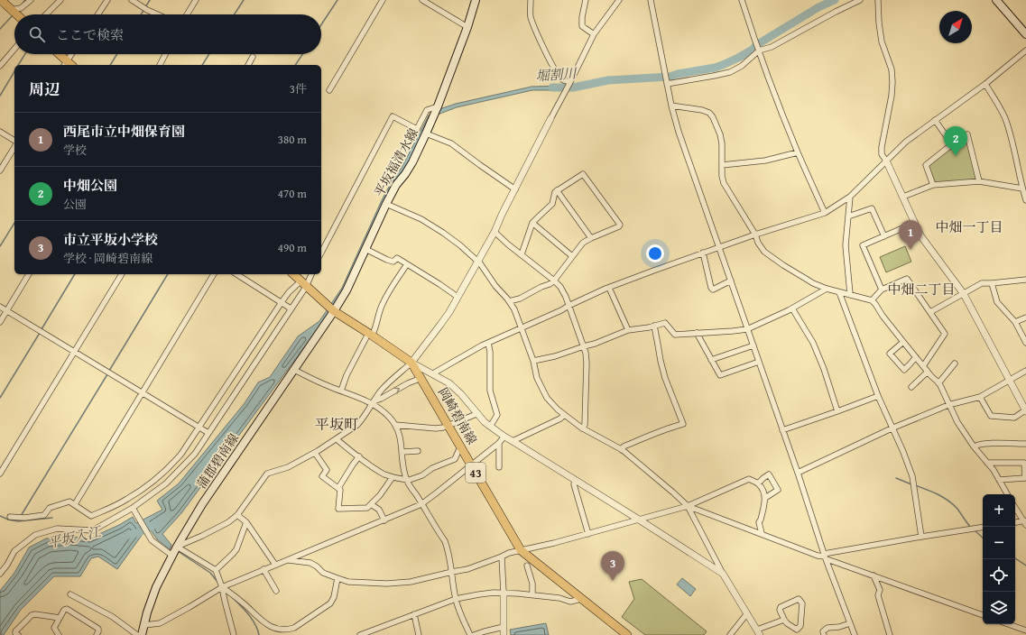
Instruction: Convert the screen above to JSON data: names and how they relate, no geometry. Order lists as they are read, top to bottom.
{
  "streets": {
    "main road": [
      "平坂福清水線",
      "岡崎碧南線",
      "蒲郡碧南線",
      "43"
    ]
  },
  "crossings": [
    ["平坂福清水線", "岡崎碧南線"],
    ["平坂福清水線", "蒲郡碧南線"],
    ["岡崎碧南線", "蒲郡碧南線"]
  ],
  "districts": ["中畑一丁目", "中畑二丁目", "平坂町"],
  "water": ["堀割川", "平坂入江"],
  "north": "top right",
  "page": {
    "search": "ここで検索",
    "heading": ["周辺", "3件"],
    "list": [
      {
        "mark": "1",
        "name": "西尾市立中畑保育園",
        "note": "学校",
        "value": "380 m"
      },
      {
        "mark": "2",
        "name": "中畑公園",
        "note": "公園",
        "value": "470 m"
      },
      {
        "mark": "3",
        "name": "市立平坂小学校",
        "note": "学校 · 岡崎碧南線",
        "value": "490 m"
      }
    ],
    "pins": ["2", "1", "3"],
    "map_buttons": ["+", "−"]
  }
}
